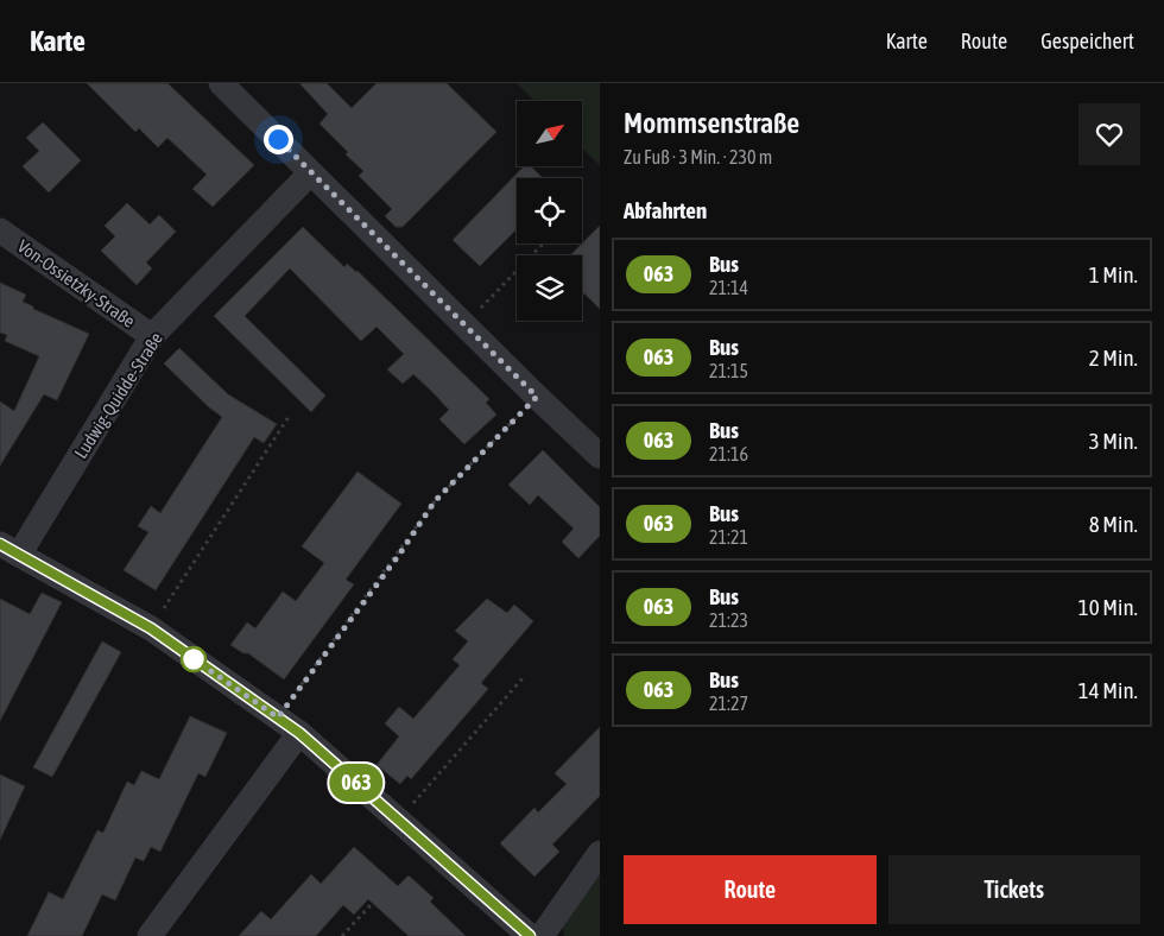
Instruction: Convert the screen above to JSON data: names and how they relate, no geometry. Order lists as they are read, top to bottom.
{
  "streets": {
    "street": ["Von-Ossietzky-Straße", "Ludwig-Quidde-Straße"]
  },
  "crossings": [
    ["Von-Ossietzky-Straße", "Ludwig-Quidde-Straße"]
  ],
  "lines": ["bus line 063"],
  "north": "top right",
  "page": {
    "header": "Karte",
    "nav": ["Karte", "Route", "Gespeichert"],
    "on_map": "063",
    "heading": [
      ["Mommsenstraße", "Zu Fuß · 3 Min. · 230 m"],
      "Abfahrten"
    ],
    "list": [
      {
        "mark": "063",
        "name": "Bus",
        "note": "21:14",
        "value": "1 Min."
      },
      {
        "mark": "063",
        "name": "Bus",
        "note": "21:15",
        "value": "2 Min."
      },
      {
        "mark": "063",
        "name": "Bus",
        "note": "21:16",
        "value": "3 Min."
      },
      {
        "mark": "063",
        "name": "Bus",
        "note": "21:21",
        "value": "8 Min."
      },
      {
        "mark": "063",
        "name": "Bus",
        "note": "21:23",
        "value": "10 Min."
      },
      {
        "mark": "063",
        "name": "Bus",
        "note": "21:27",
        "value": "14 Min."
      }
    ],
    "buttons": ["Route", "Tickets"]
  }
}
